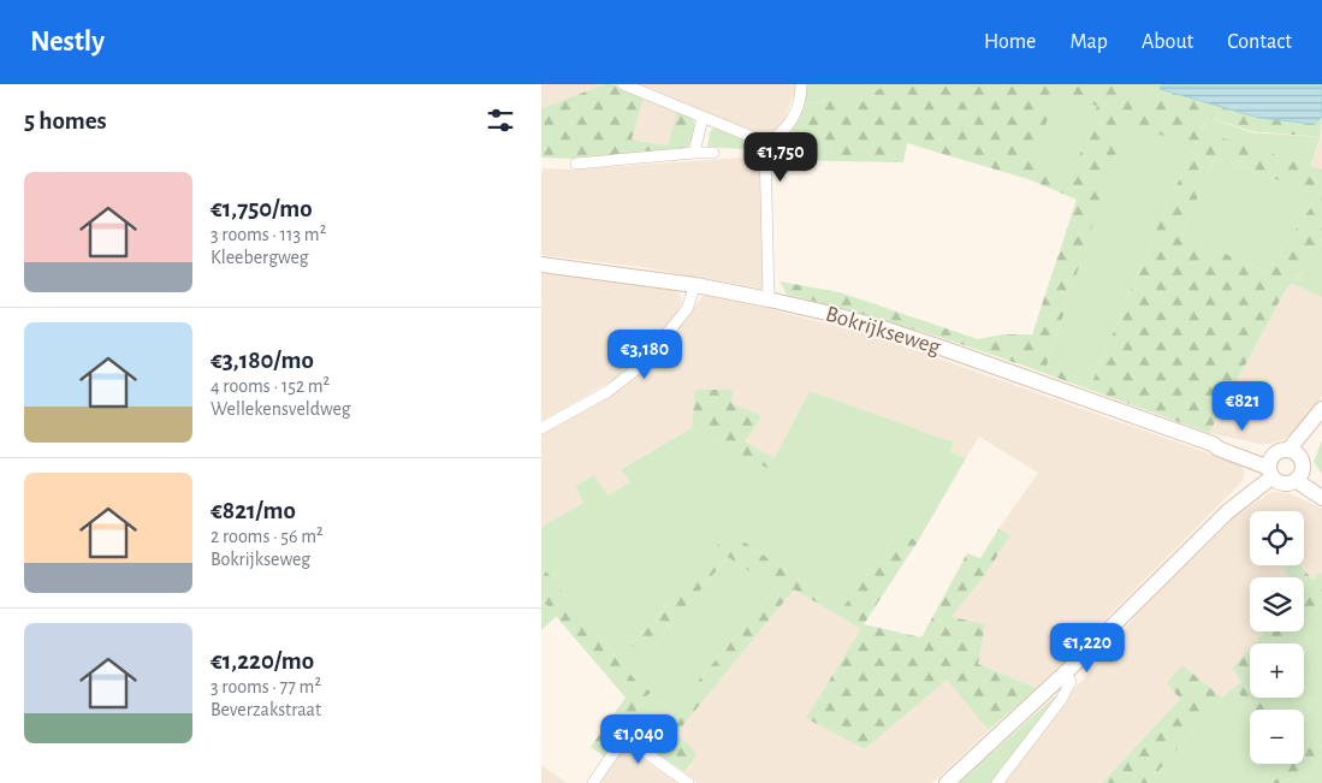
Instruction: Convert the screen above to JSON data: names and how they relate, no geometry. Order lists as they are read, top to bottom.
{
  "streets": {
    "street": ["Bokrijkseweg"]
  },
  "page": {
    "header": "Nestly",
    "nav": [
      "Home",
      "Map",
      "About",
      "Contact"
    ],
    "heading": "5 homes",
    "price": [
      "€1,750",
      "€3,180",
      "€821",
      "€1,220",
      "€1,040"
    ],
    "list": [
      {
        "name": "€1,750/mo",
        "note": "3 rooms · 113 m² · Kleebergweg"
      },
      {
        "name": "€3,180/mo",
        "note": "4 rooms · 152 m² · Wellekensveldweg"
      },
      {
        "name": "€821/mo",
        "note": "2 rooms · 56 m² · Bokrijkseweg"
      },
      {
        "name": "€1,220/mo",
        "note": "3 rooms · 77 m² · Beverzakstraat"
      }
    ],
    "map_buttons": ["+", "−"]
  }
}
